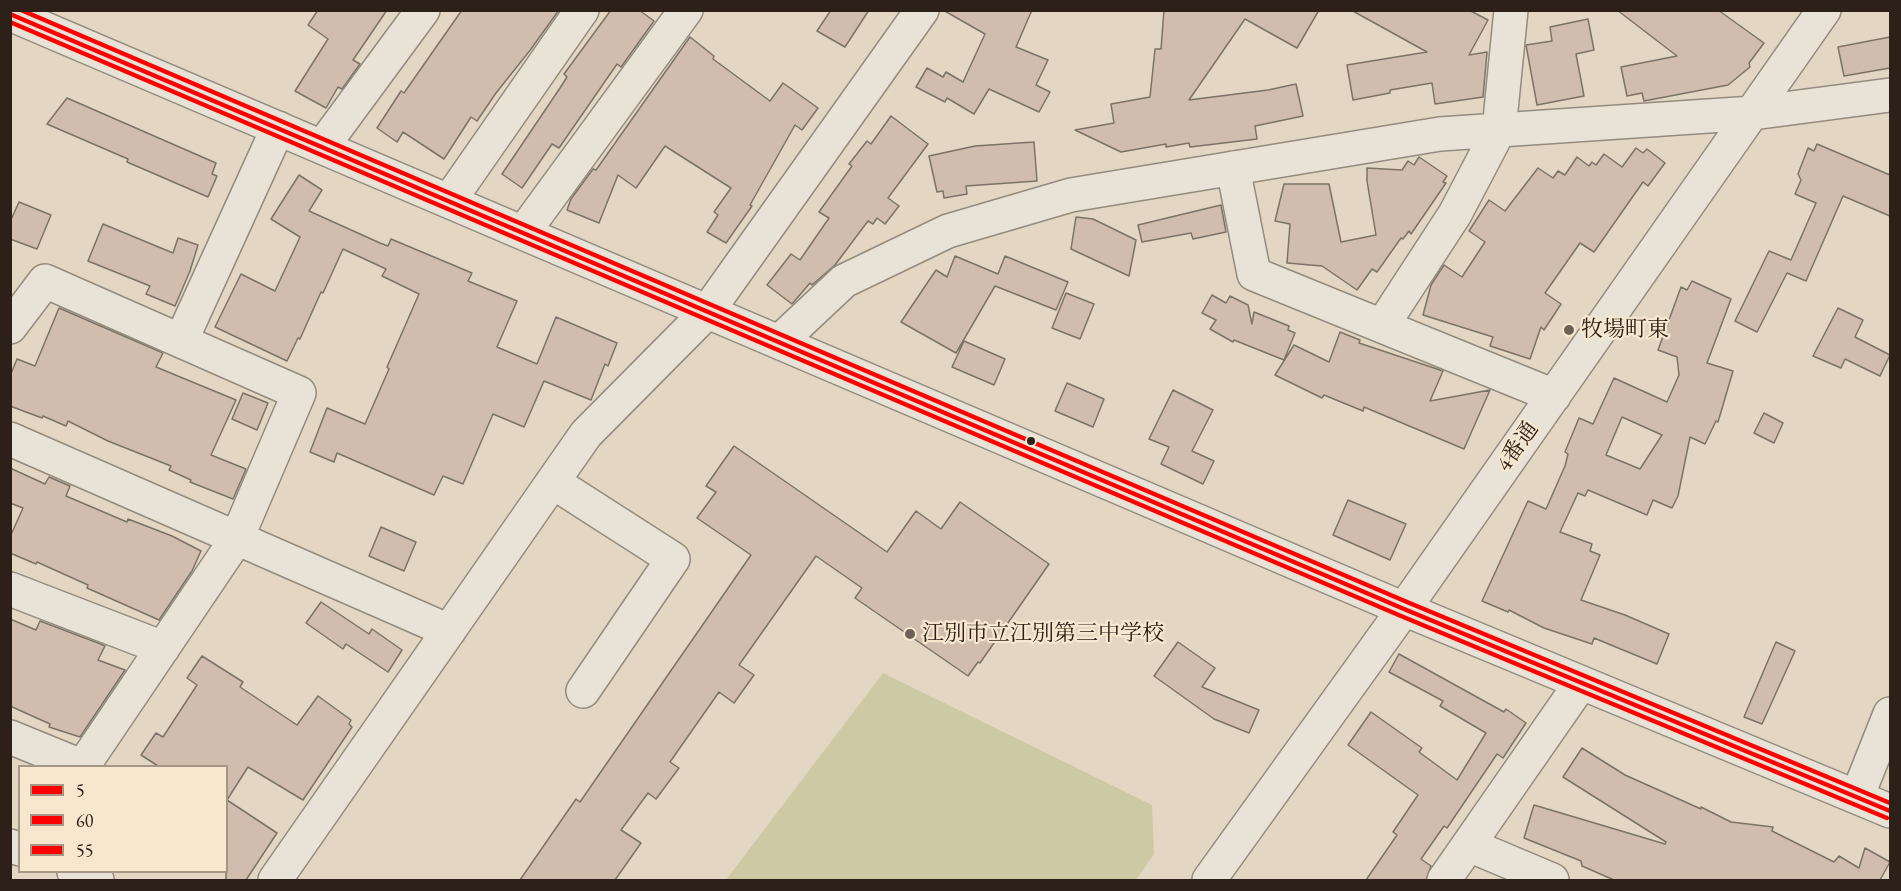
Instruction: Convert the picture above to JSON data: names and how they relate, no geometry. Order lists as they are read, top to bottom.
{
  "streets": {
    "street": ["4番通"]
  },
  "places": ["牧場町東", "江別市立江別第三中学校"],
  "lines": ["transit line 55", "transit line 5", "transit line 60"],
  "legend": ["5", "60", "55"]
}
